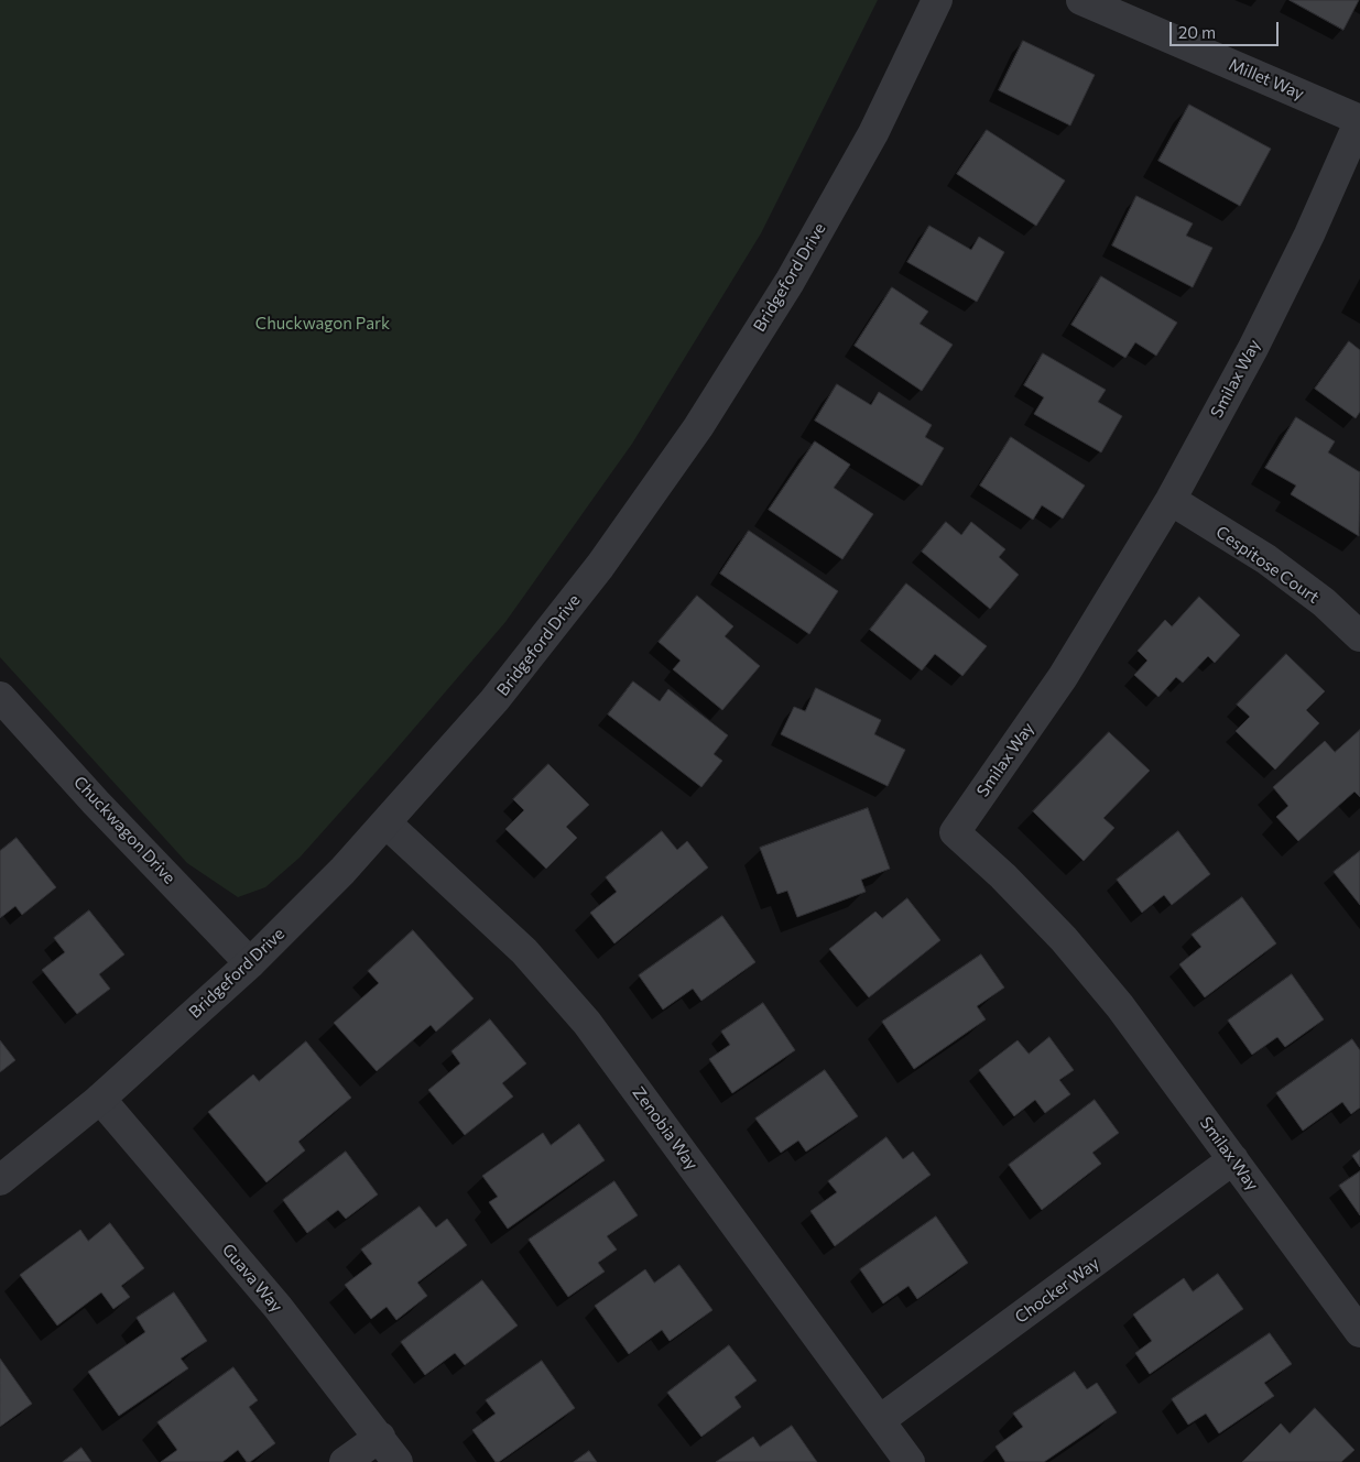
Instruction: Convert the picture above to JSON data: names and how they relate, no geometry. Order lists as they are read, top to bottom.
{
  "streets": {
    "street": [
      "Millet Way",
      "Bridgeford Drive",
      "Smilax Way",
      "Cespitose Court",
      "Chuckwagon Drive",
      "Zenobia Way",
      "Guava Way",
      "Chocker Way"
    ]
  },
  "crossings": [
    ["Millet Way", "Smilax Way"],
    ["Bridgeford Drive", "Chuckwagon Drive"],
    ["Bridgeford Drive", "Zenobia Way"],
    ["Bridgeford Drive", "Guava Way"],
    ["Smilax Way", "Cespitose Court"],
    ["Smilax Way", "Chocker Way"],
    ["Zenobia Way", "Chocker Way"]
  ],
  "parks": ["Chuckwagon Park"],
  "scale_bar": "20 m"
}
